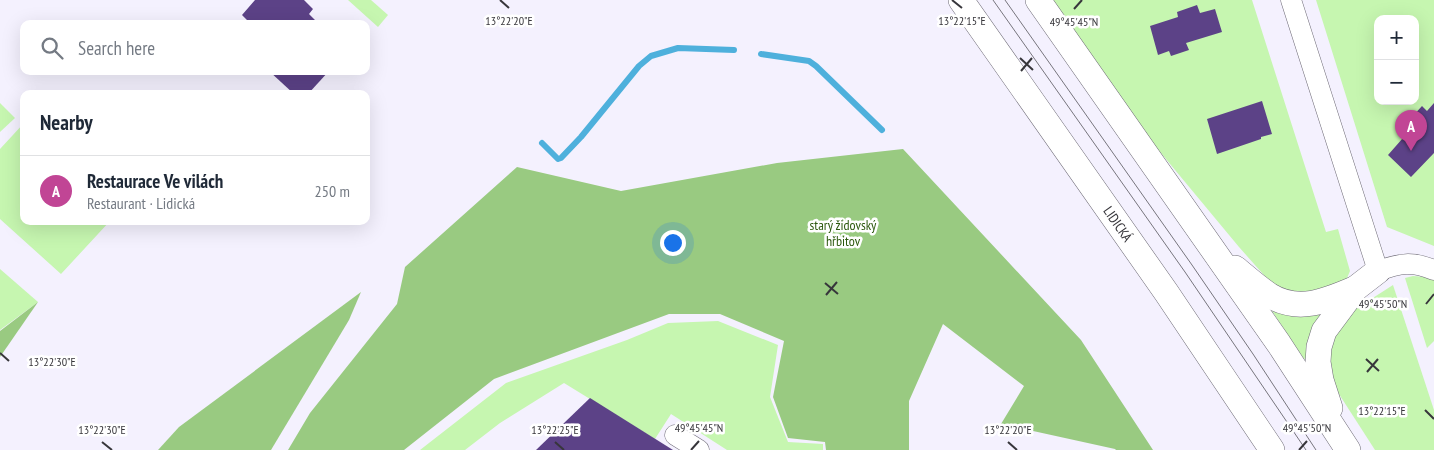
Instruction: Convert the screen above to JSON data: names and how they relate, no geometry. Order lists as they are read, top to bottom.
{
  "streets": {
    "main road": ["LIDICKÁ"]
  },
  "parks": ["starý židovský hřbitov"],
  "page": {
    "map_buttons": ["+", "−"],
    "search": "Search here",
    "heading": "Nearby",
    "pins": "A",
    "list": [
      {
        "mark": "A",
        "name": "Restaurace Ve vilách",
        "note": "Restaurant · Lidická",
        "value": "250 m"
      }
    ]
  },
  "coordinates": [
    "13°22'20\"E",
    "13°22'15\"E",
    "49°45'45\"N",
    "49°45'50\"N",
    "13°22'30\"E",
    "13°22'25\"E"
  ]
}
